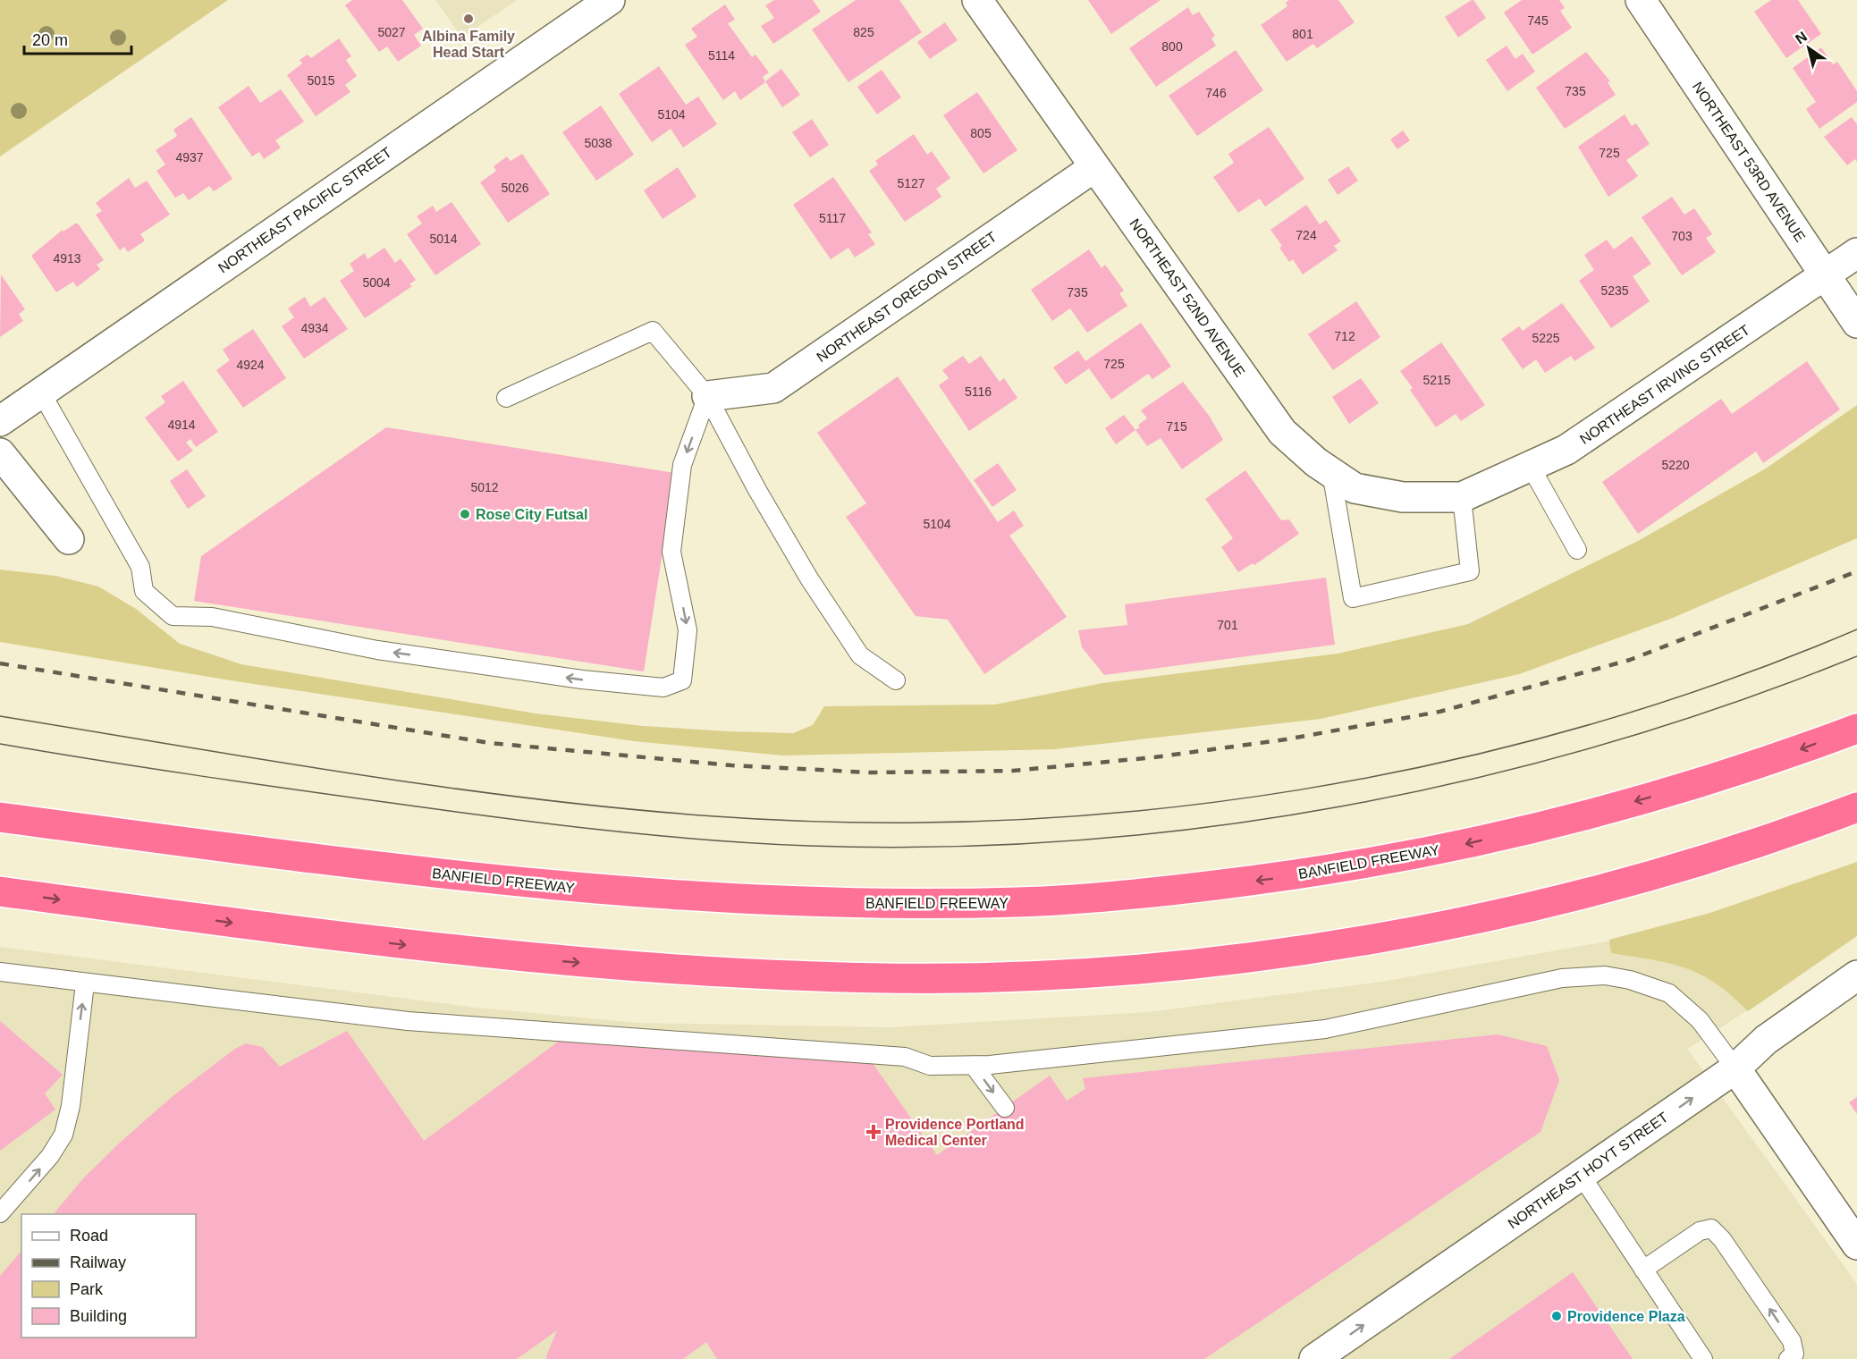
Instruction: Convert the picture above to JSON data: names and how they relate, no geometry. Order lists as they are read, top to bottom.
{
  "streets": {
    "highway": ["BANFIELD FREEWAY"],
    "street": [
      "NORTHEAST 53RD AVENUE",
      "NORTHEAST PACIFIC STREET",
      "NORTHEAST OREGON STREET",
      "NORTHEAST 52ND AVENUE",
      "NORTHEAST IRVING STREET",
      "NORTHEAST HOYT STREET"
    ]
  },
  "crossings": [
    ["NORTHEAST 53RD AVENUE", "NORTHEAST IRVING STREET"],
    ["NORTHEAST OREGON STREET", "NORTHEAST 52ND AVENUE"],
    ["NORTHEAST 52ND AVENUE", "NORTHEAST IRVING STREET"]
  ],
  "one_way": ["NORTHEAST HOYT STREET"],
  "places": {
    "other": ["Albina Family Head Start", "Rose City Futsal", "Providence Plaza"],
    "health": ["Providence Portland Medical Center"]
  },
  "house_numbers": [
    "745",
    "5027",
    "825",
    "801",
    "800",
    "5114",
    "5015",
    "735",
    "746",
    "5104",
    "805",
    "5038",
    "725",
    "4937",
    "5127",
    "5026",
    "5117",
    "724",
    "703",
    "5014",
    "4913",
    "5004",
    "5235",
    "735",
    "4934",
    "712",
    "5225",
    "725",
    "4924",
    "5215",
    "5116",
    "4914",
    "715",
    "5220",
    "5012",
    "5104",
    "701"
  ],
  "legend": [
    "Road",
    "Railway",
    "Park",
    "Building"
  ],
  "scale_bar": "20 m",
  "north": "top left"
}
